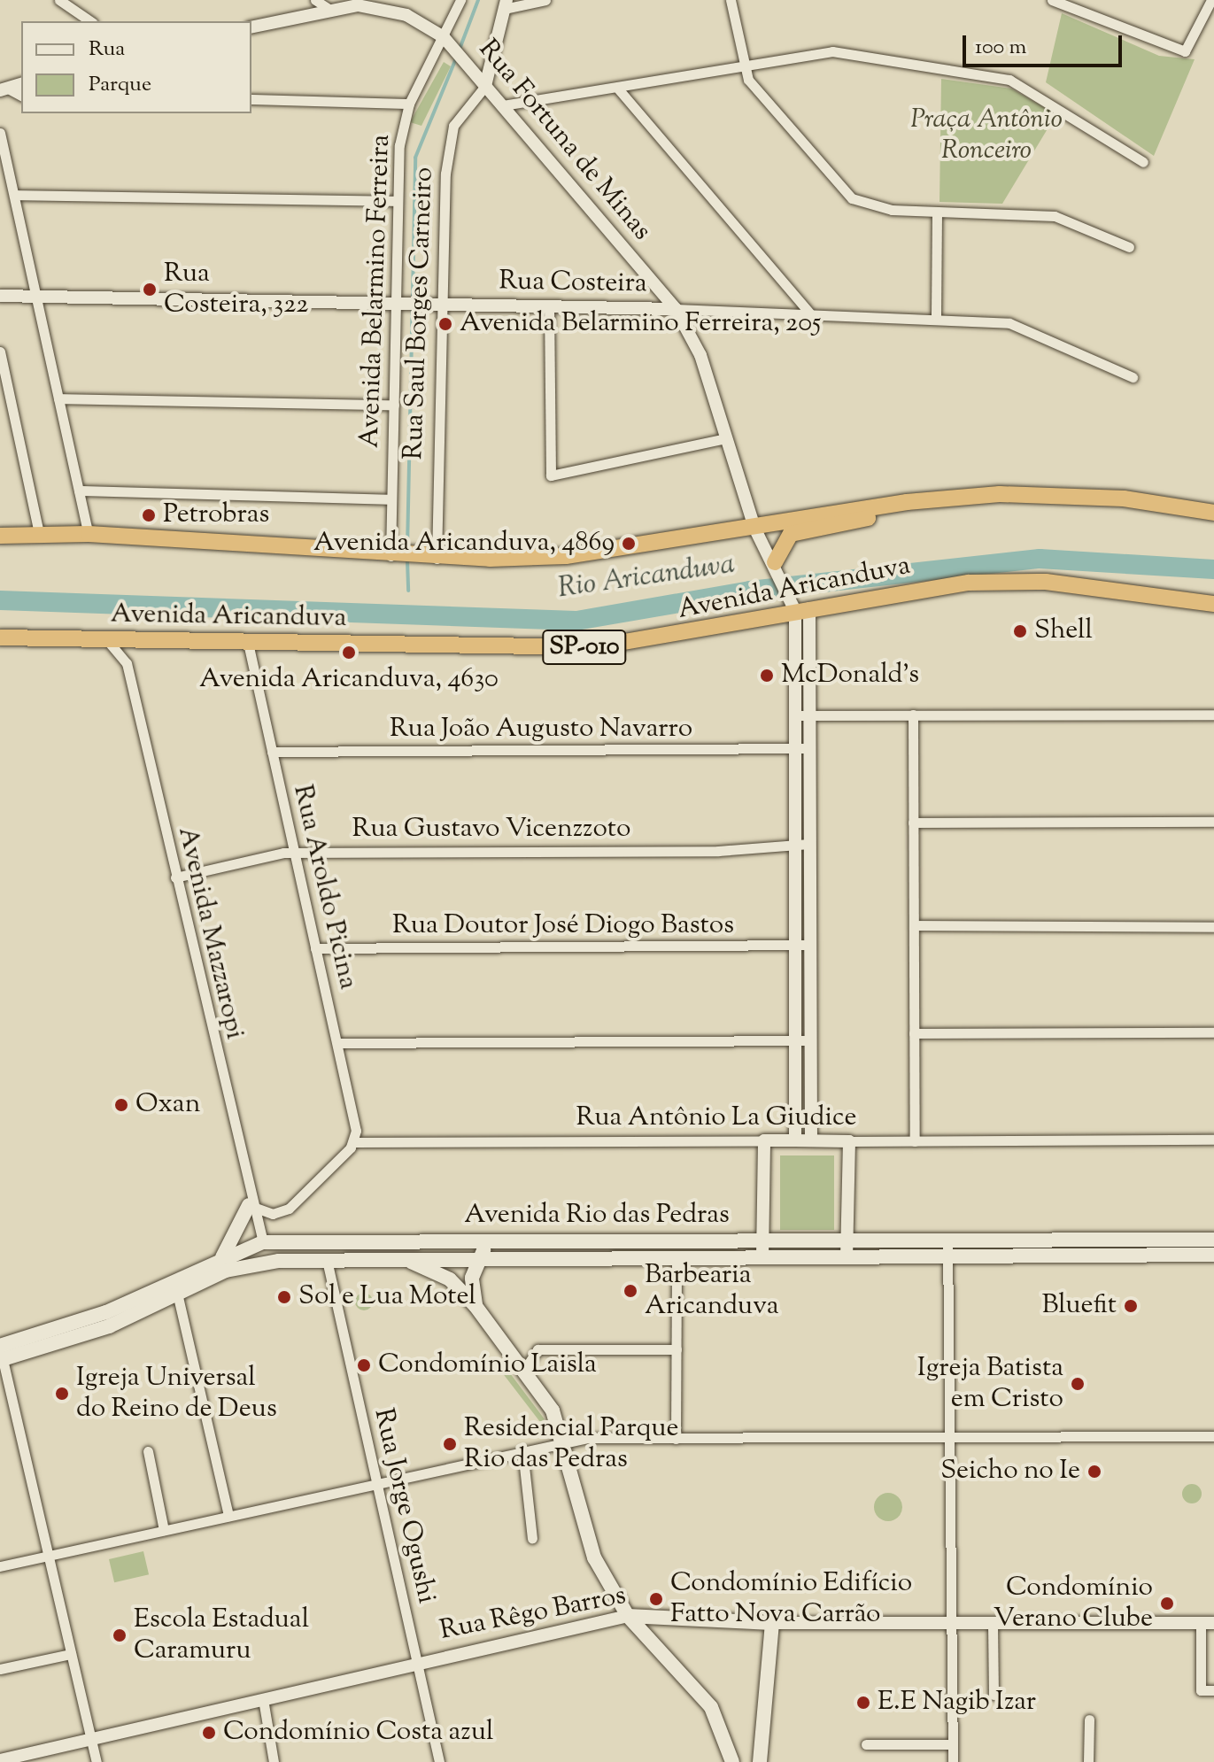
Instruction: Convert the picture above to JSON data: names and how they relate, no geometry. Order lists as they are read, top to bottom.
{
  "streets": {
    "highway": ["Avenida Aricanduva", "SP-010"],
    "main road": ["Avenida Rio das Pedras", "Rua Rêgo Barros"],
    "street": [
      "Rua Fortuna de Minas",
      "Rua Costeira",
      "Avenida Belarmino Ferreira",
      "Rua Saul Borges Carneiro",
      "Rua João Augusto Navarro",
      "Rua Gustavo Vicenzzoto",
      "Rua Aroldo Picina",
      "Rua Doutor José Diogo Bastos",
      "Avenida Mazzaropi",
      "Rua Antônio La Giudice",
      "Rua Jorge Ogushi"
    ]
  },
  "crossings": [
    ["Rua Fortuna de Minas", "Rua Costeira"],
    ["Rua Fortuna de Minas", "Avenida Belarmino Ferreira"],
    ["Rua Fortuna de Minas", "Rua Saul Borges Carneiro"],
    ["Rua Fortuna de Minas", "Avenida Aricanduva"],
    ["Rua Costeira", "Avenida Belarmino Ferreira"],
    ["Rua Costeira", "Rua Saul Borges Carneiro"],
    ["Avenida Aricanduva", "Rua Aroldo Picina"],
    ["Avenida Aricanduva", "Avenida Mazzaropi"],
    ["Rua João Augusto Navarro", "Rua Aroldo Picina"],
    ["Rua Gustavo Vicenzzoto", "Rua Aroldo Picina"],
    ["Rua Gustavo Vicenzzoto", "Avenida Mazzaropi"],
    ["Rua Aroldo Picina", "Rua Doutor José Diogo Bastos"],
    ["Rua Aroldo Picina", "Rua Antônio La Giudice"],
    ["Avenida Mazzaropi", "Avenida Rio das Pedras"],
    ["Avenida Rio das Pedras", "Rua Jorge Ogushi"],
    ["Rua Jorge Ogushi", "Rua Rêgo Barros"]
  ],
  "water": ["Rio Aricanduva"],
  "parks": ["Praça Antônio Ronceiro"],
  "places": [
    "Rua Costeira, 322",
    "Avenida Belarmino Ferreira, 205",
    "Petrobras",
    "Avenida Aricanduva, 4869",
    "Shell",
    "Avenida Aricanduva, 4630",
    "McDonald's",
    "Oxan",
    "Barbearia Aricanduva",
    "Sol e Lua Motel",
    "Bluefit",
    "Condomínio Laisla",
    "Igreja Batista em Cristo",
    "Igreja Universal do Reino de Deus",
    "Residencial Parque Rio das Pedras",
    "Seicho no Ie",
    "Condomínio Edifício Fatto Nova Carrão",
    "Condomínio Verano Clube",
    "Escola Estadual Caramuru",
    "E.E Nagib Izar",
    "Condomínio Costa azul"
  ],
  "legend": ["Rua", "Parque"],
  "scale_bar": "100 m"
}
